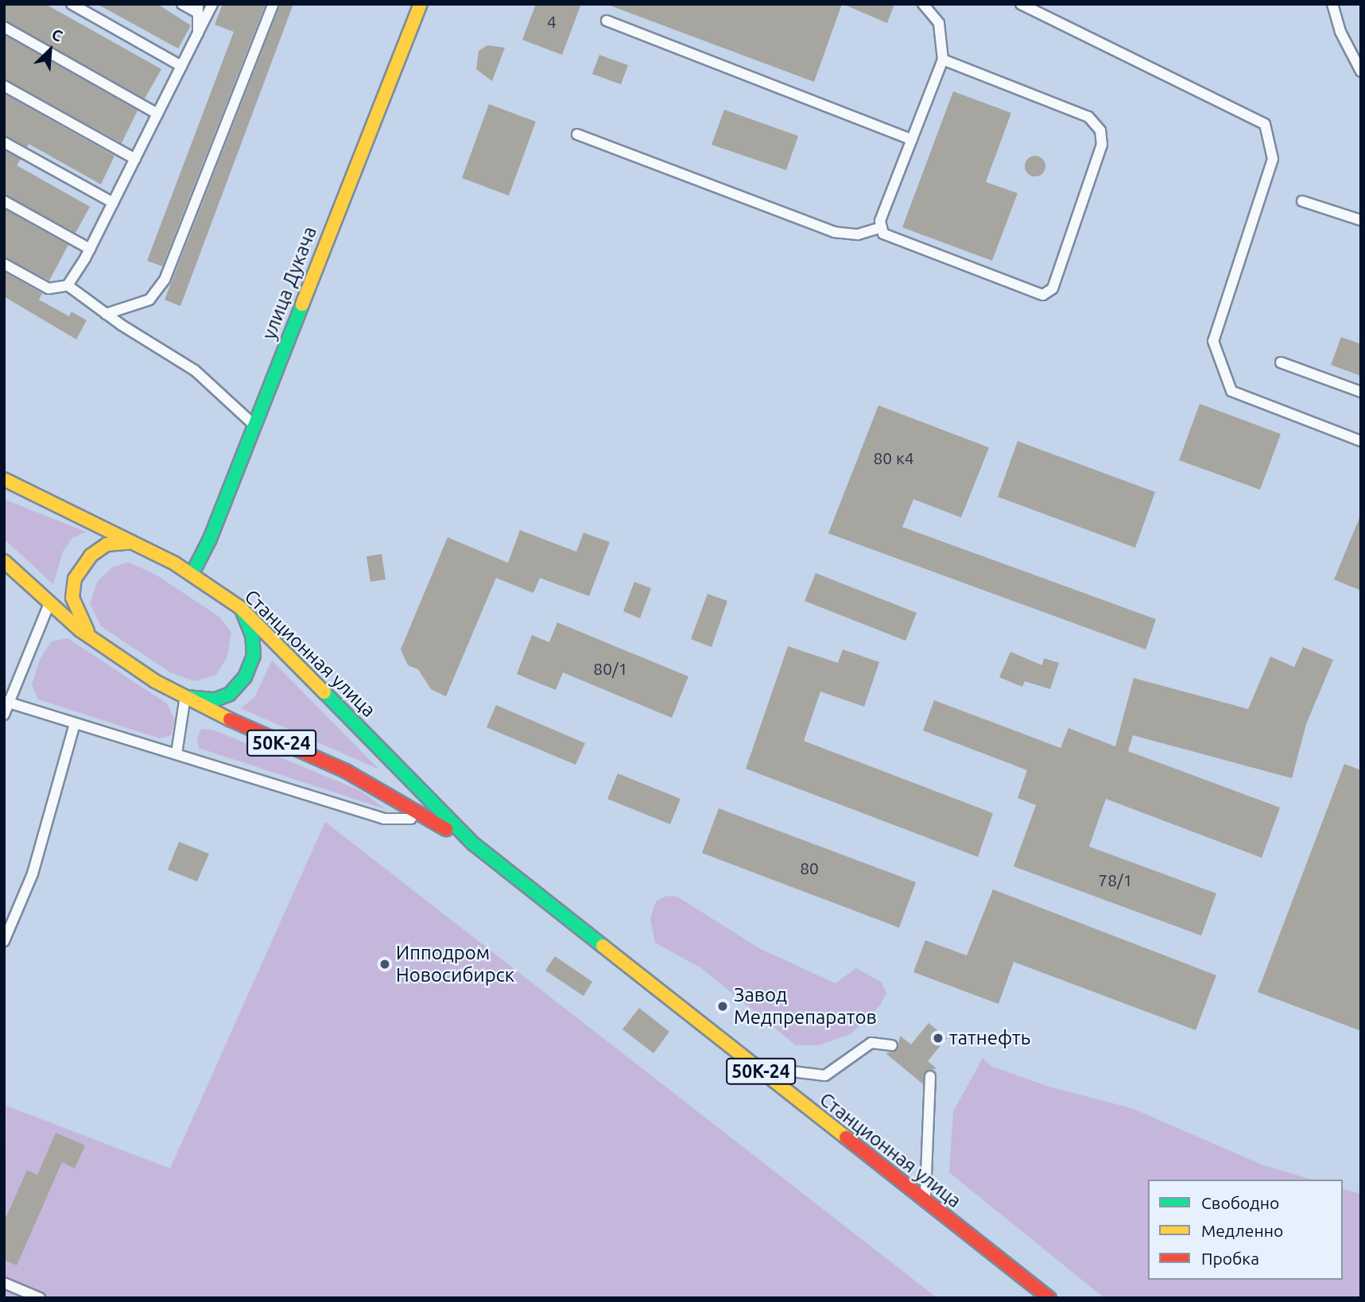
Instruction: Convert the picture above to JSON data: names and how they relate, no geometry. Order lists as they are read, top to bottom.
{
  "streets": {
    "main road": ["улица Дукача", "Станционная улица", "50К-24"]
  },
  "crossings": [
    ["улица Дукача", "Станционная улица"]
  ],
  "places": ["Ипподром Новосибирск", "Завод Медпрепаратов", "татнефть"],
  "house_numbers": [
    "4",
    "80 к4",
    "80/1",
    "80",
    "78/1"
  ],
  "legend": ["Свободно", "Медленно", "Пробка"],
  "north": "top right"
}
